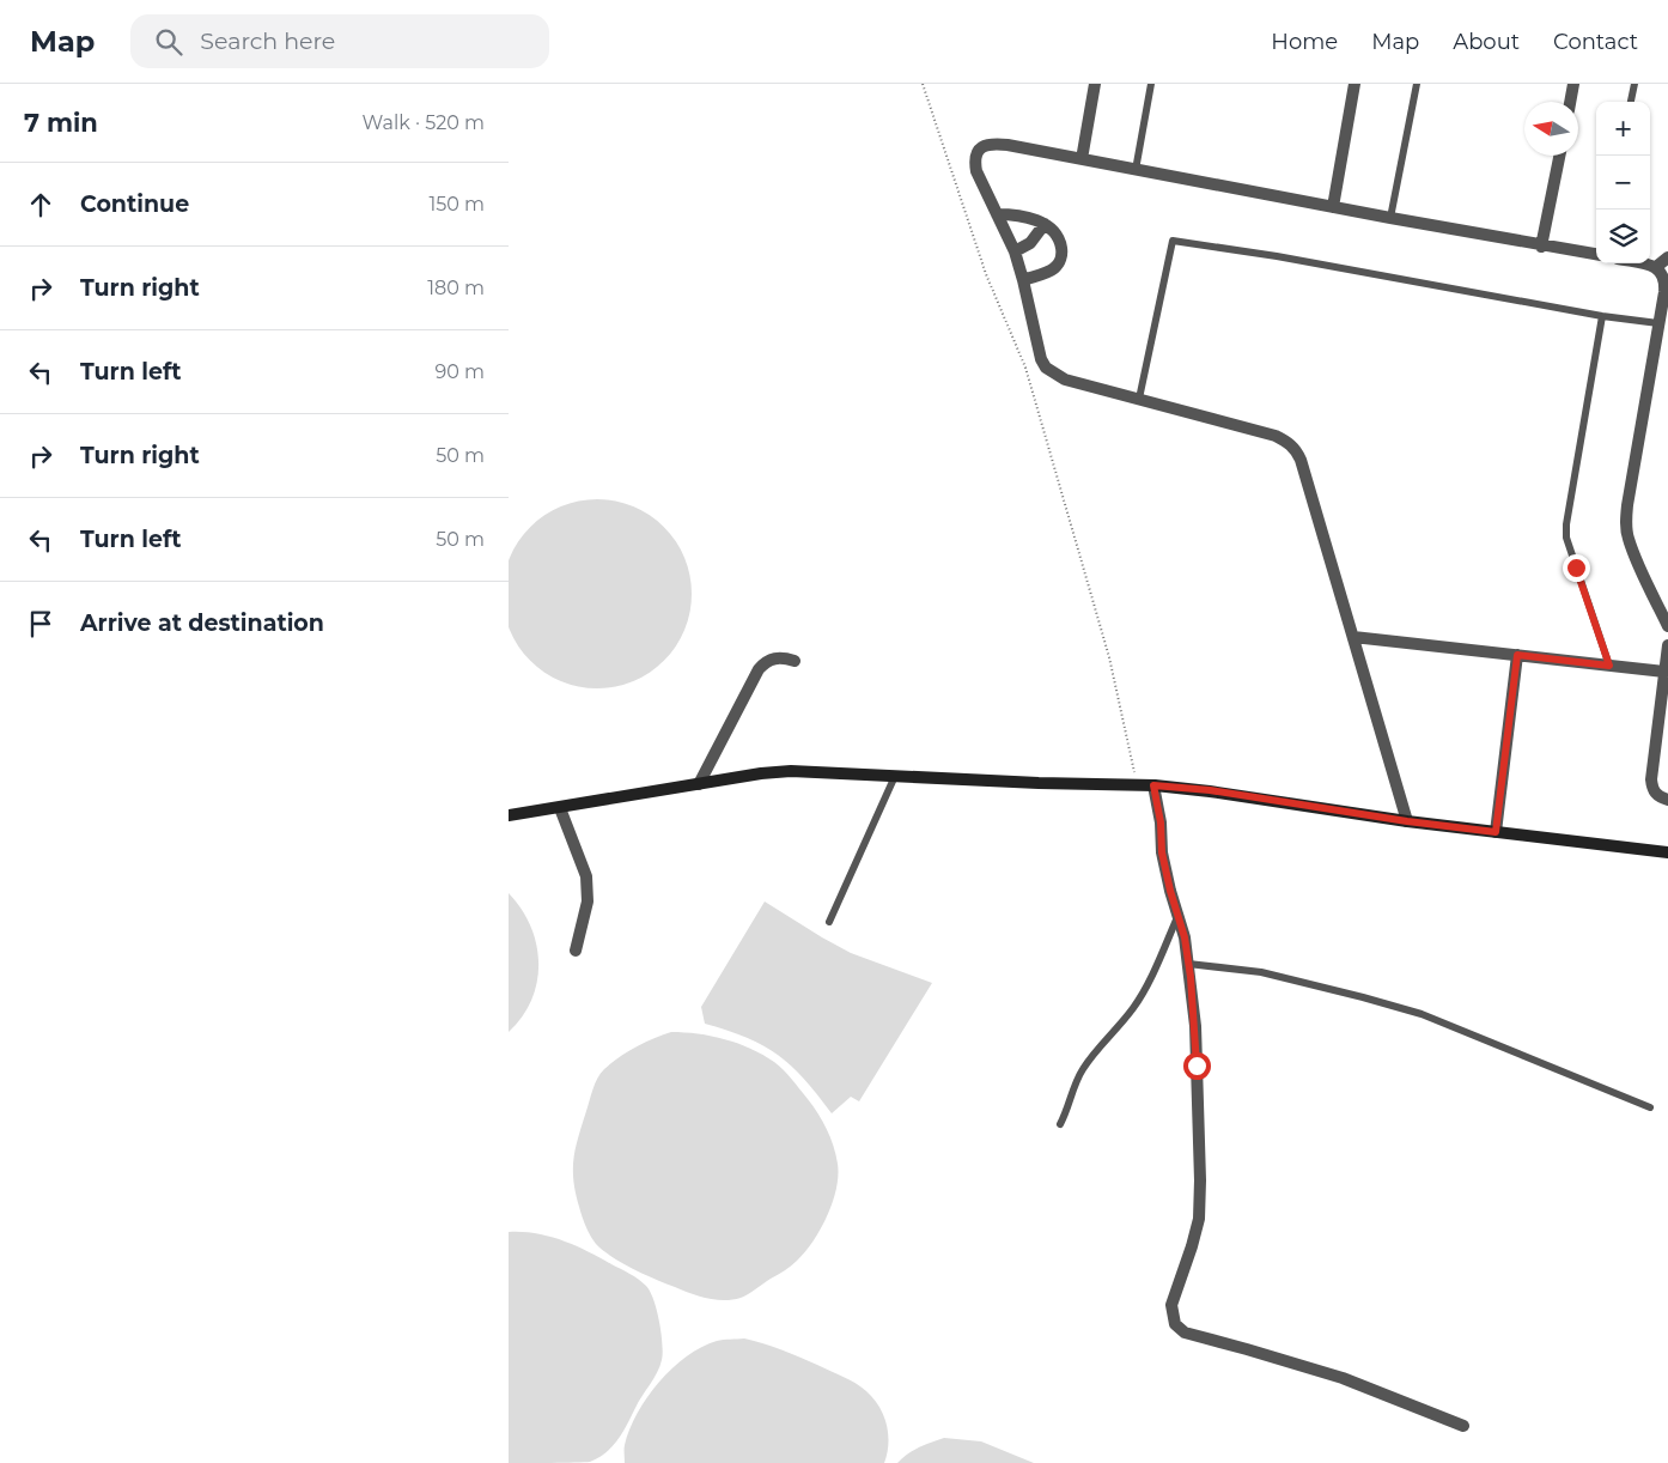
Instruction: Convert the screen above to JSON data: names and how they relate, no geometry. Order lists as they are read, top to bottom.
{
  "north": "left",
  "page": {
    "header": "Map",
    "search": "Search here",
    "nav": [
      "Home",
      "Map",
      "About",
      "Contact"
    ],
    "heading": ["7 min", "Walk · 520 m"],
    "map_buttons": ["+", "−"],
    "list": [
      ["Continue", "150 m"],
      ["Turn right", "180 m"],
      ["Turn left", "90 m"],
      ["Turn right", "50 m"],
      ["Turn left", "50 m"],
      "Arrive at destination"
    ]
  }
}
